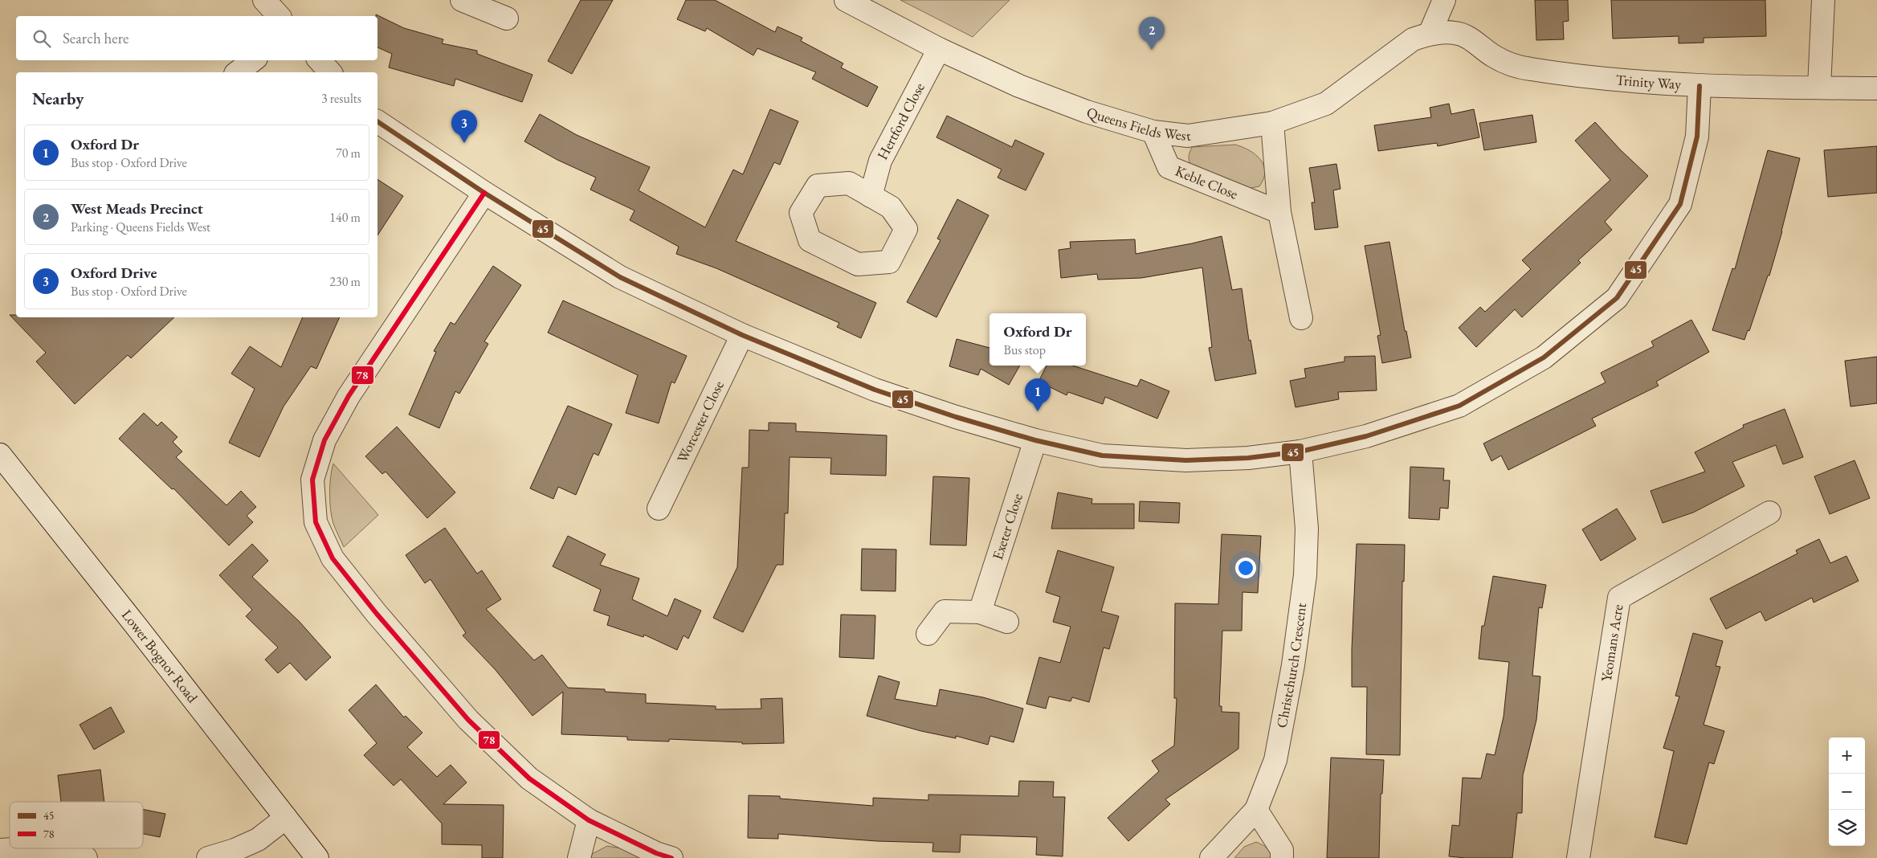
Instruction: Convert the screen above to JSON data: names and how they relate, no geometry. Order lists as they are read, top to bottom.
{
  "streets": {
    "street": [
      "Trinity Way",
      "Hertford Close",
      "Queens Fields West",
      "Keble Close",
      "Worcester Close",
      "Exeter Close",
      "Yeomans Acre",
      "Lower Bognor Road",
      "Christchurch Crescent"
    ]
  },
  "crossings": [
    ["Trinity Way", "Queens Fields West"],
    ["Hertford Close", "Queens Fields West"],
    ["Queens Fields West", "Keble Close"]
  ],
  "lines": ["transit line 45", "transit line 78"],
  "legend": ["45", "78"],
  "page": {
    "search": "Search here",
    "pins": ["2", "3", "1"],
    "heading": ["Nearby", "3 results"],
    "list": [
      {
        "mark": "1",
        "name": "Oxford Dr",
        "note": "Bus stop · Oxford Drive",
        "value": "70 m"
      },
      {
        "mark": "2",
        "name": "West Meads Precinct",
        "note": "Parking · Queens Fields West",
        "value": "140 m"
      },
      {
        "mark": "3",
        "name": "Oxford Drive",
        "note": "Bus stop · Oxford Drive",
        "value": "230 m"
      }
    ],
    "popup": ["Oxford Dr", "Bus stop"],
    "map_buttons": ["+", "−"]
  }
}
